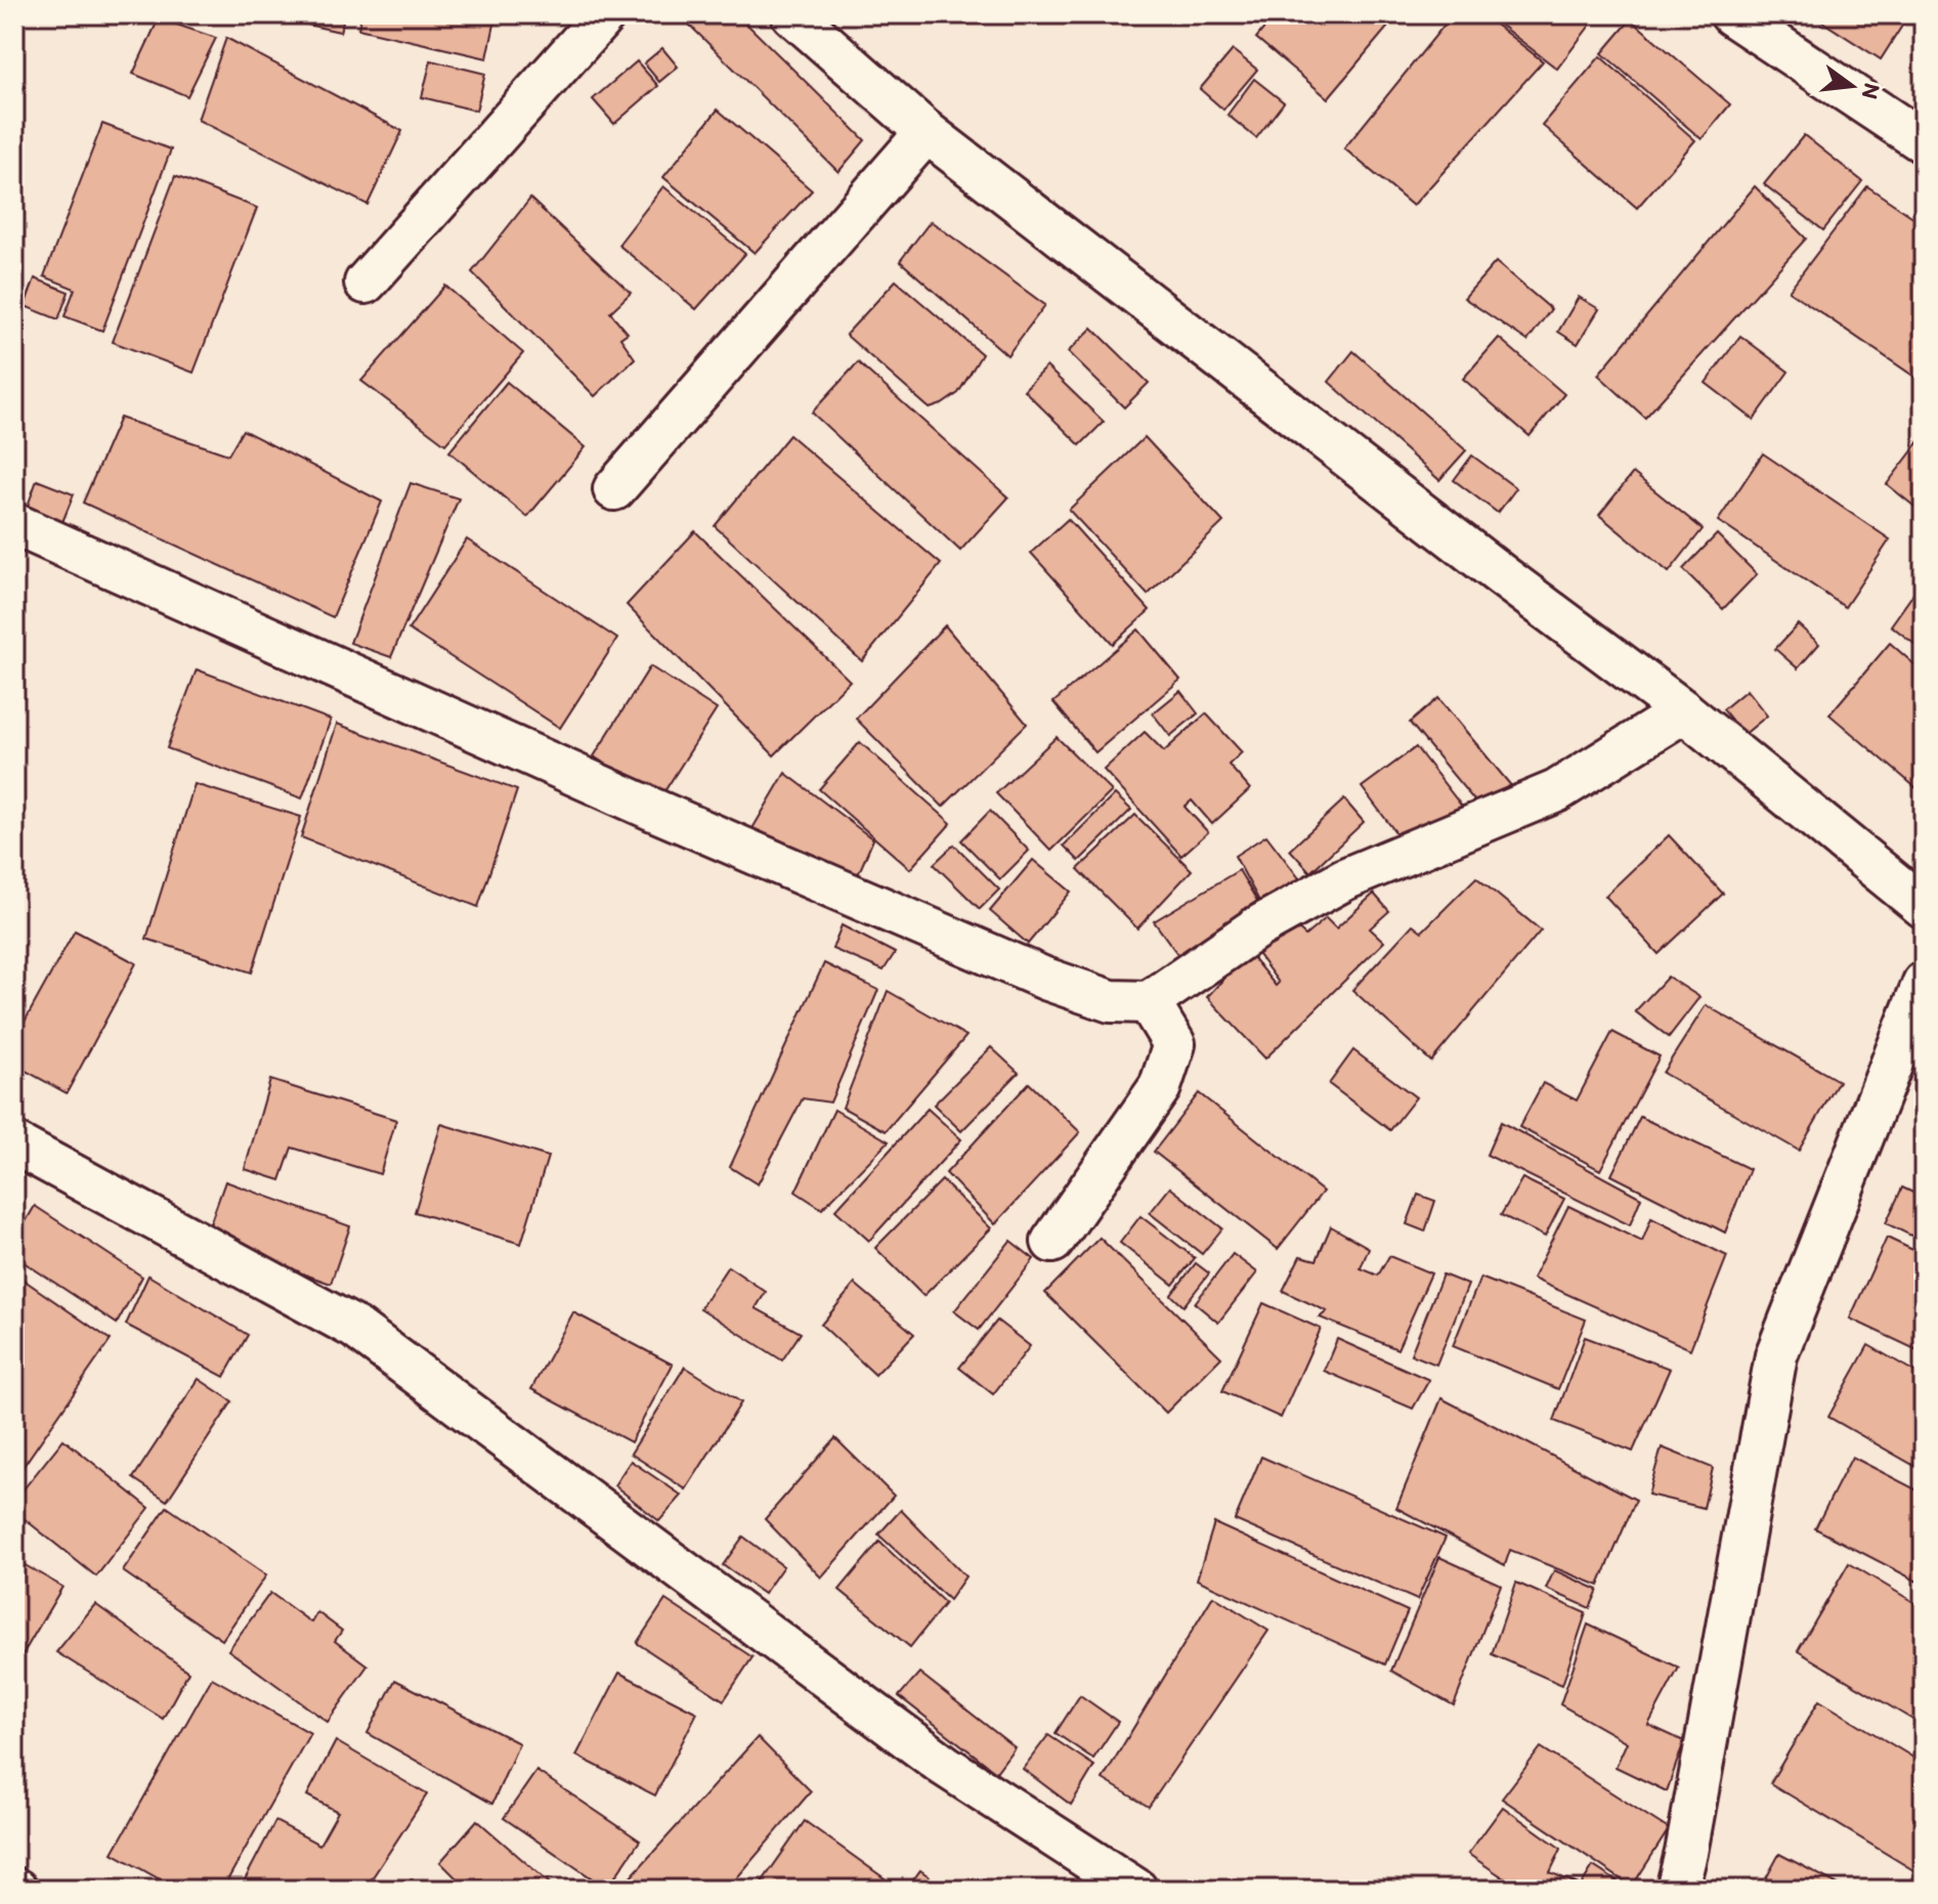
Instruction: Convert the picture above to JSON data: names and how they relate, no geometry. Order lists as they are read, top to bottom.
{
  "north": "right"
}
